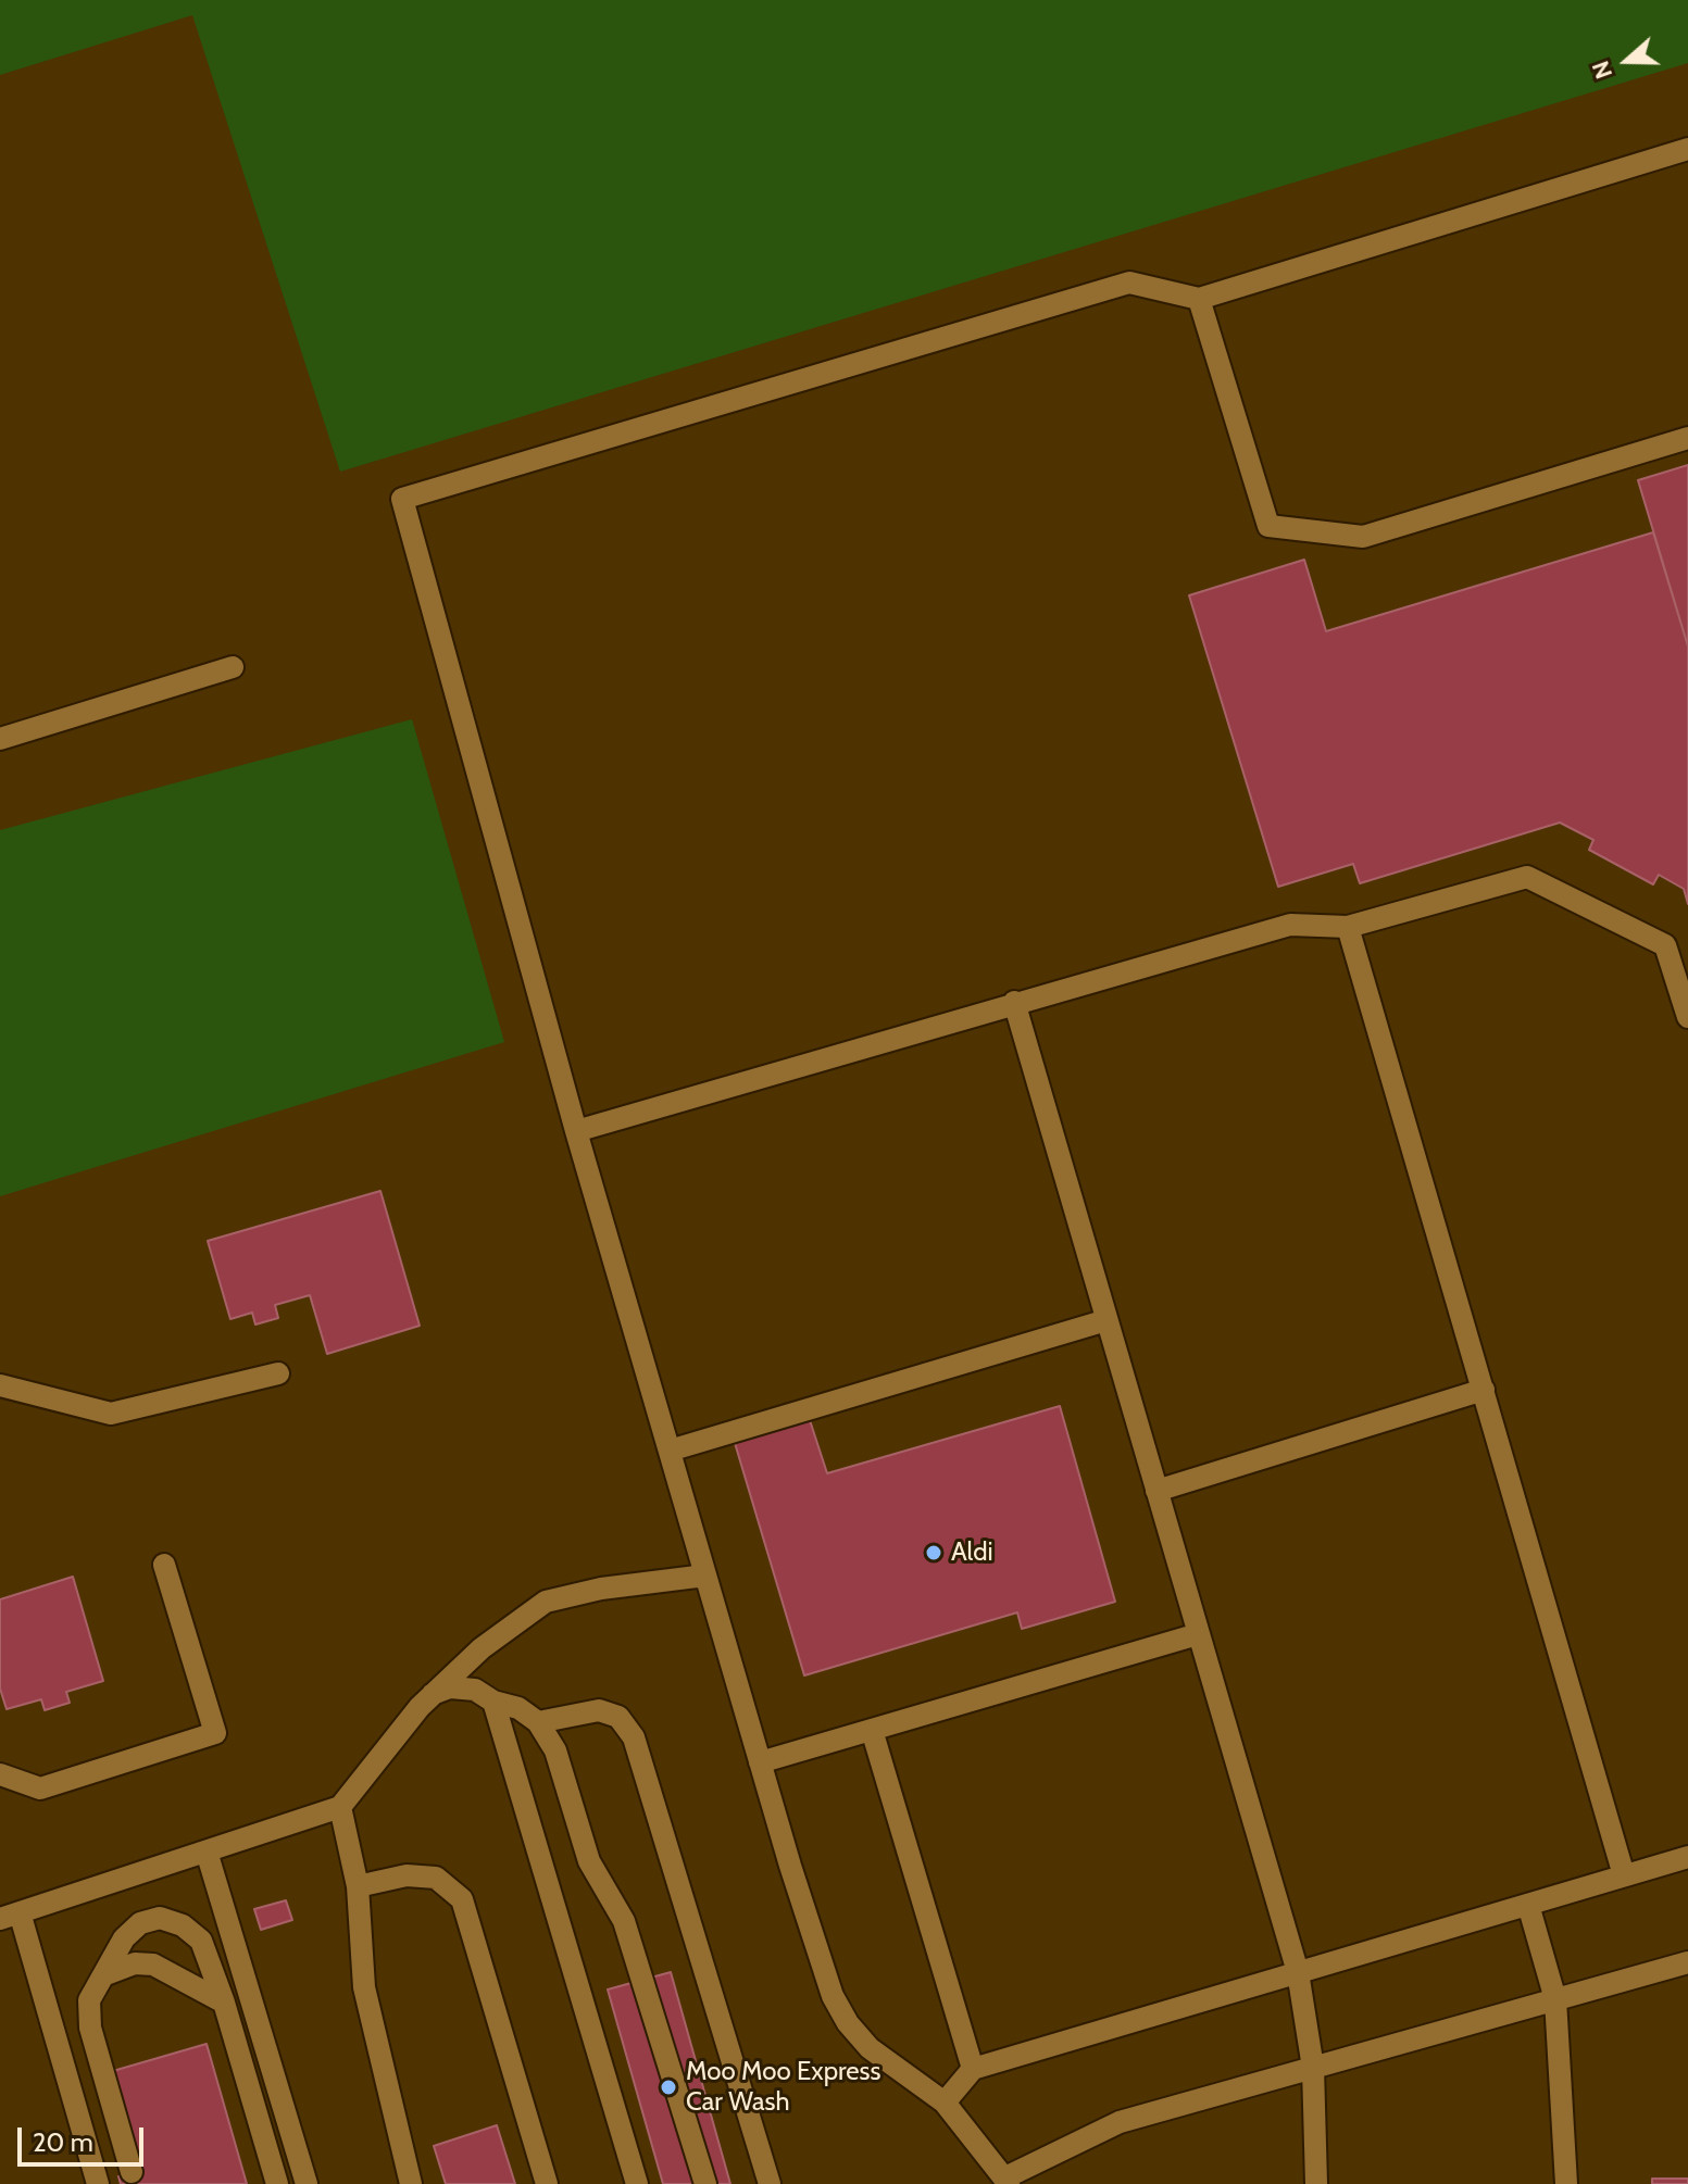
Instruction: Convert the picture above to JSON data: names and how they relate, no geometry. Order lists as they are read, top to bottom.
{
  "places": ["Aldi", "Moo Moo Express Car Wash"],
  "scale_bar": "20 m",
  "north": "left"
}
